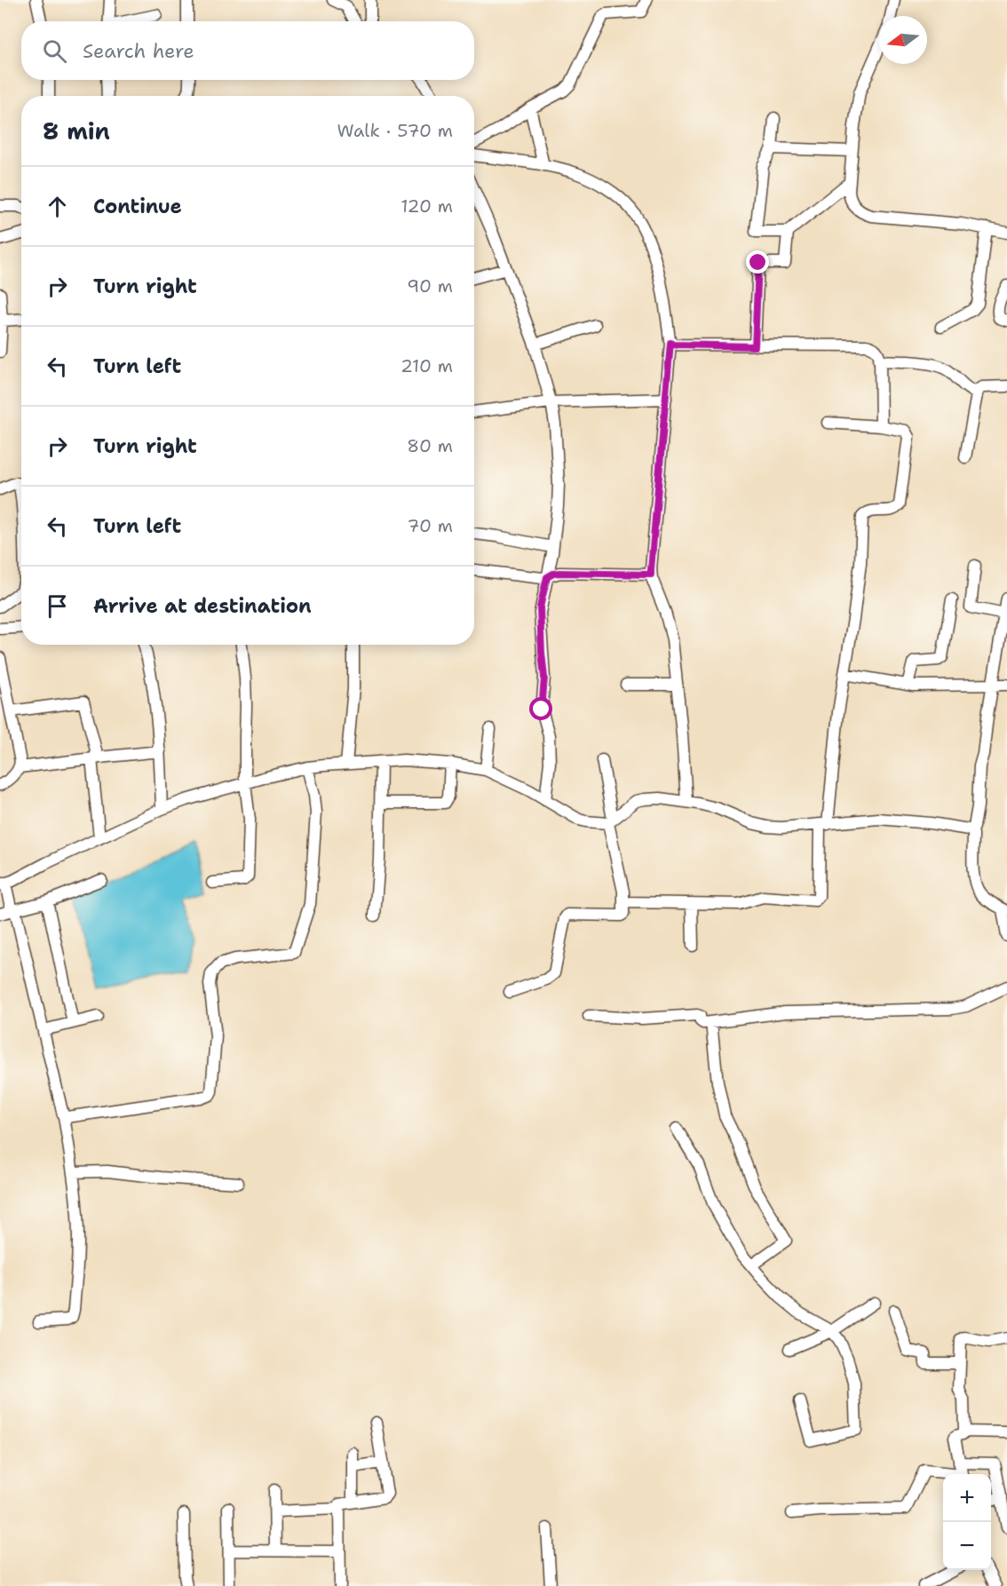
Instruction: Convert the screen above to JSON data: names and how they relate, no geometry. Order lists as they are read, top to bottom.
{
  "north": "left",
  "page": {
    "search": "Search here",
    "heading": ["8 min", "Walk · 570 m"],
    "list": [
      ["Continue", "120 m"],
      ["Turn right", "90 m"],
      ["Turn left", "210 m"],
      ["Turn right", "80 m"],
      ["Turn left", "70 m"],
      "Arrive at destination"
    ],
    "map_buttons": ["+", "−"]
  }
}
